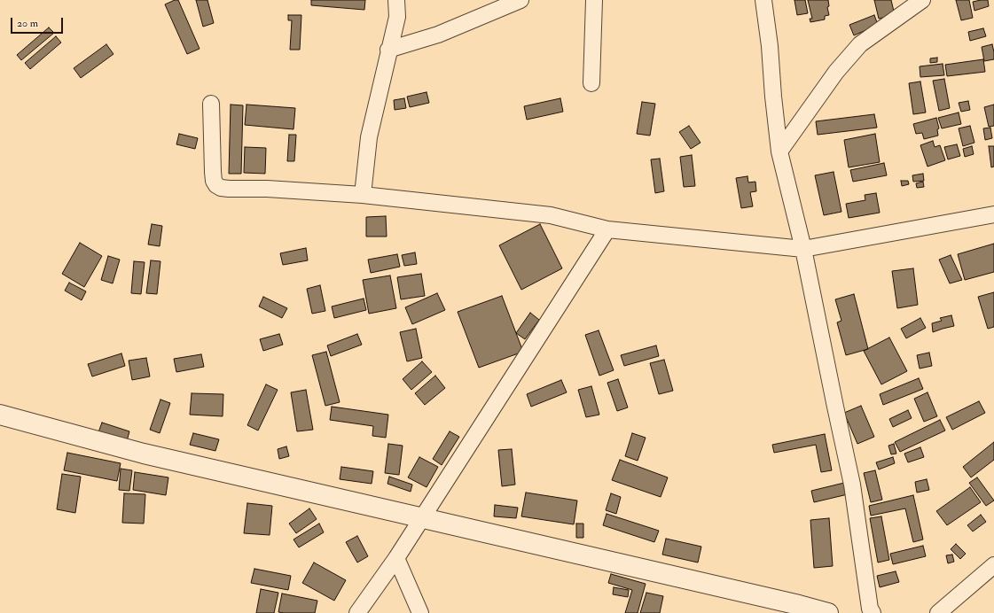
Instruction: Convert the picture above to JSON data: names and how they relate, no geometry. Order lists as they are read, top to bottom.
{
  "scale_bar": "20 m"
}
